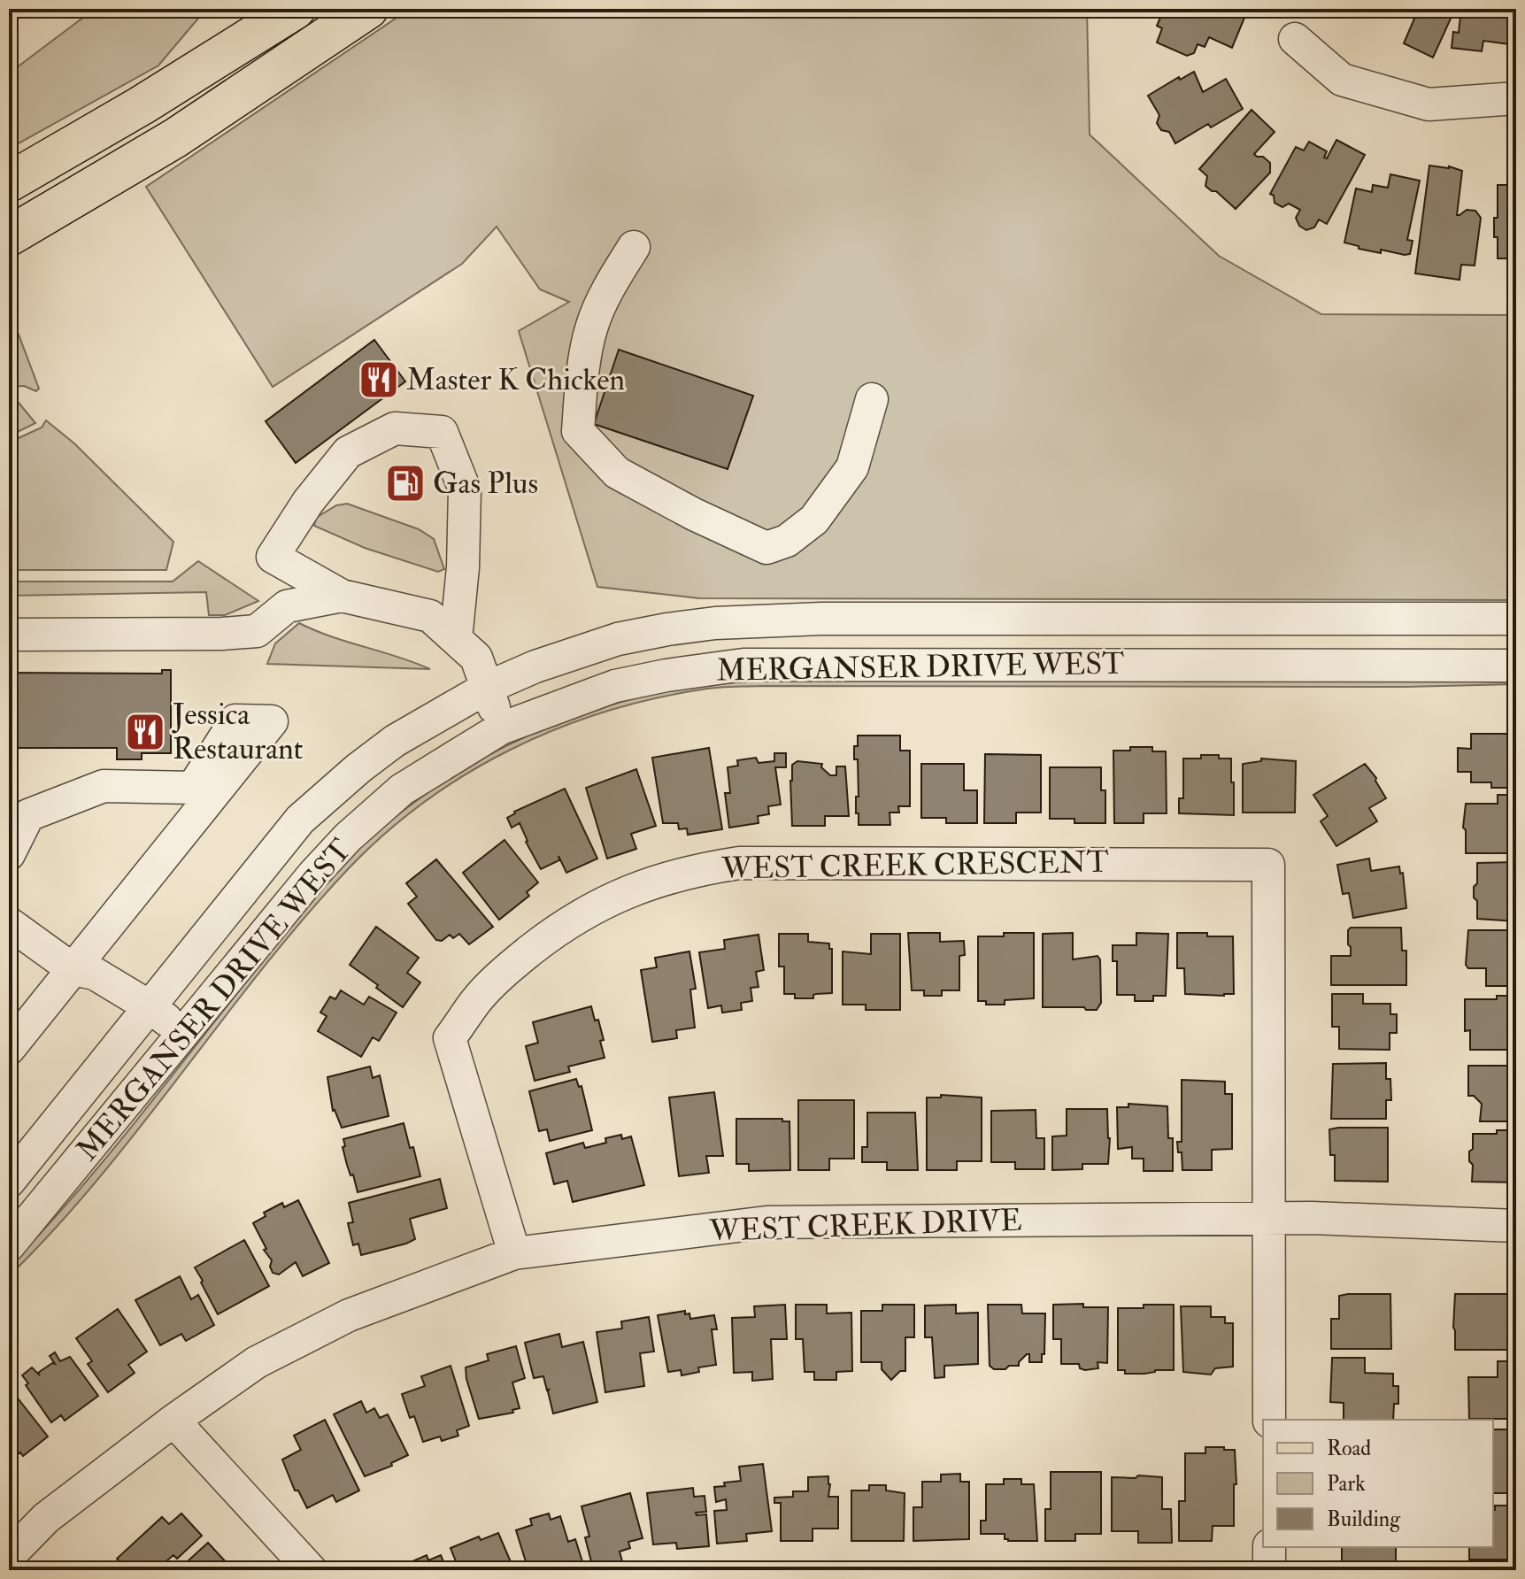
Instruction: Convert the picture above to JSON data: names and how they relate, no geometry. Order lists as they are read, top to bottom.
{
  "streets": {
    "street": ["MERGANSER DRIVE WEST", "WEST CREEK CRESCENT", "WEST CREEK DRIVE"]
  },
  "crossings": [
    ["WEST CREEK CRESCENT", "WEST CREEK DRIVE"]
  ],
  "places": {
    "restaurant": ["Master K Chicken", "Jessica Restaurant"],
    "fuel station": ["Gas Plus"]
  },
  "legend": ["Road", "Park", "Building"]
}
